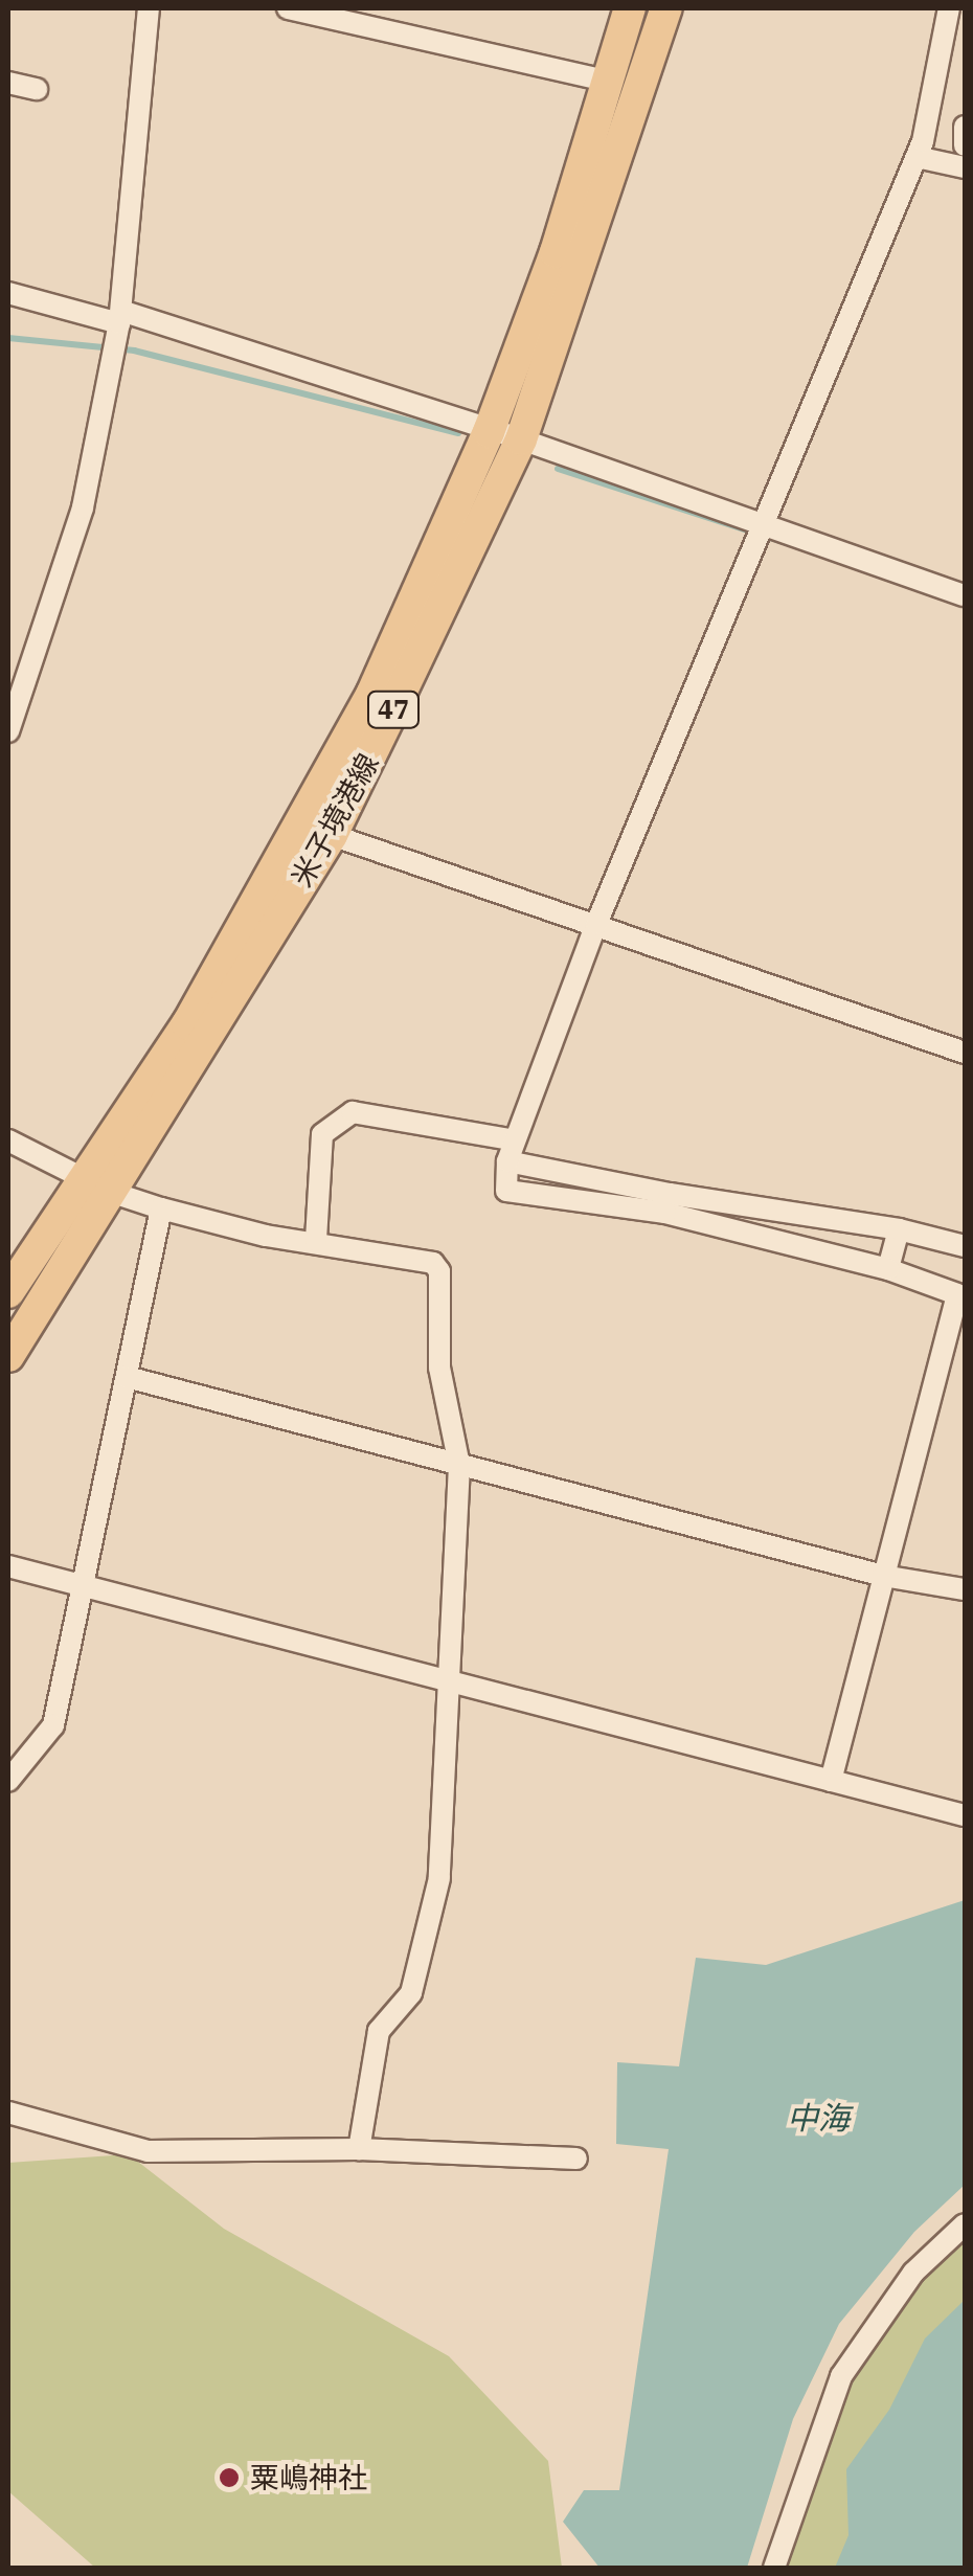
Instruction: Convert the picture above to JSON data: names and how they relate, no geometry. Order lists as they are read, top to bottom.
{
  "streets": {
    "main road": ["47", "米子境港線"]
  },
  "water": ["中海"],
  "places": ["粟嶋神社"]
}
